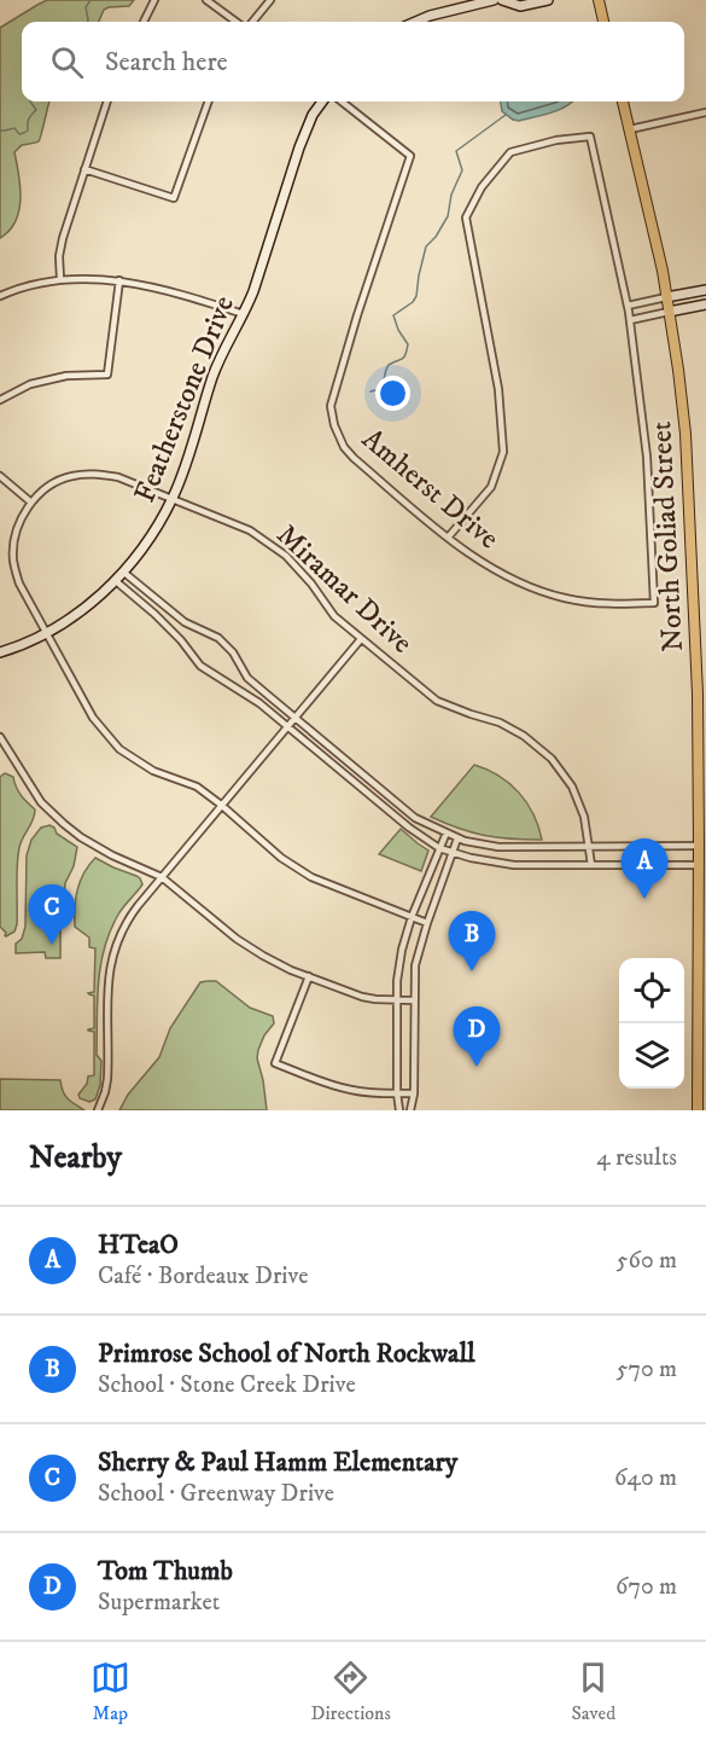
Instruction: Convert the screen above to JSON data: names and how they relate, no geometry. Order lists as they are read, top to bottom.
{
  "streets": {
    "main road": ["North Goliad Street"],
    "street": ["Featherstone Drive", "Amherst Drive", "Miramar Drive"]
  },
  "crossings": [
    ["Featherstone Drive", "Miramar Drive"]
  ],
  "page": {
    "search": "Search here",
    "pins": [
      "A",
      "C",
      "B",
      "D"
    ],
    "heading": ["Nearby", "4 results"],
    "list": [
      {
        "mark": "A",
        "name": "HTeaO",
        "note": "Café · Bordeaux Drive",
        "value": "560 m"
      },
      {
        "mark": "B",
        "name": "Primrose School of North Rockwall",
        "note": "School · Stone Creek Drive",
        "value": "570 m"
      },
      {
        "mark": "C",
        "name": "Sherry & Paul Hamm Elementary",
        "note": "School · Greenway Drive",
        "value": "640 m"
      },
      {
        "mark": "D",
        "name": "Tom Thumb",
        "note": "Supermarket",
        "value": "670 m"
      }
    ],
    "nav": ["Map", "Directions", "Saved"]
  }
}
